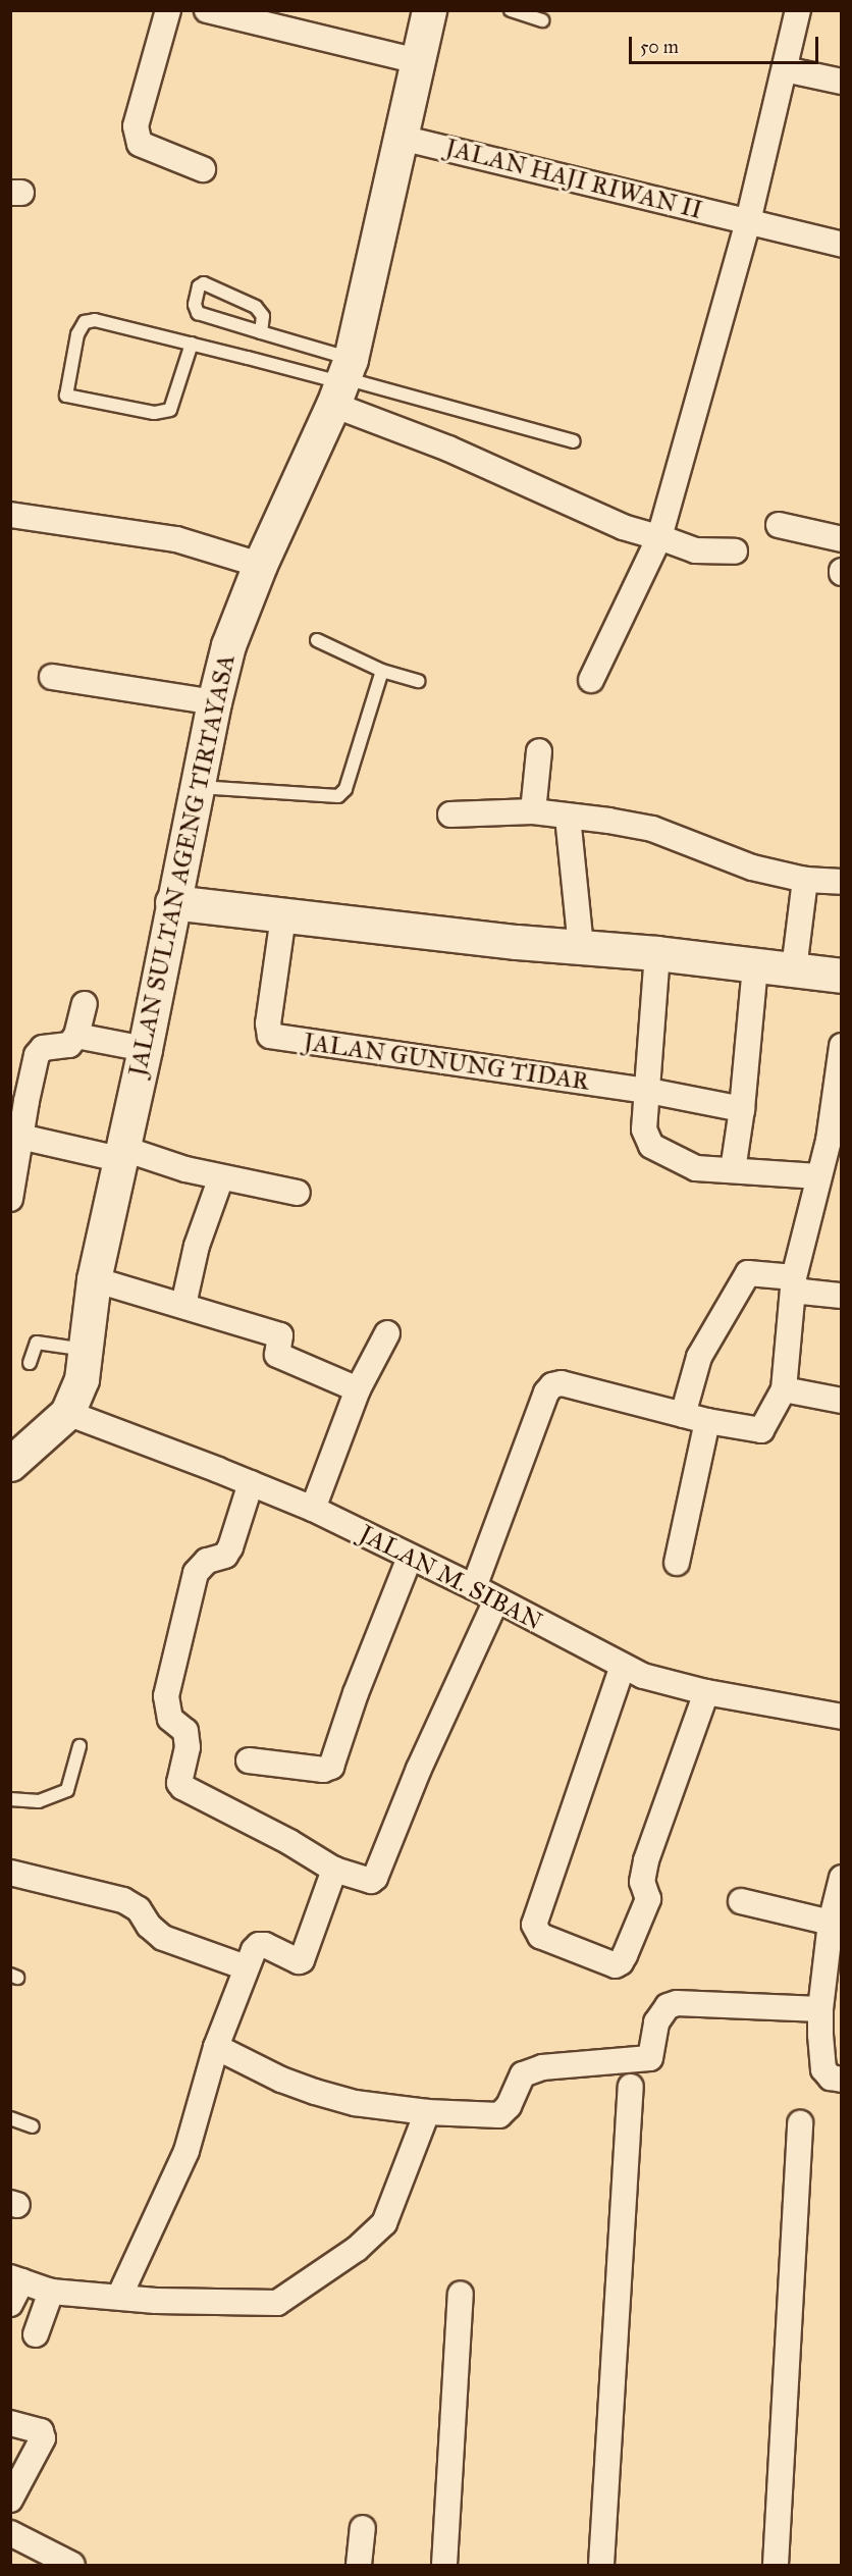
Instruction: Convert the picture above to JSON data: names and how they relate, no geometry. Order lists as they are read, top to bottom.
{
  "streets": {
    "main road": ["JALAN SULTAN AGENG TIRTAYASA"],
    "street": ["JALAN HAJI RIWAN II", "JALAN GUNUNG TIDAR", "JALAN M. SIBAN"]
  },
  "crossings": [
    ["JALAN HAJI RIWAN II", "JALAN SULTAN AGENG TIRTAYASA"],
    ["JALAN SULTAN AGENG TIRTAYASA", "JALAN M. SIBAN"]
  ],
  "scale_bar": "50 m"
}
